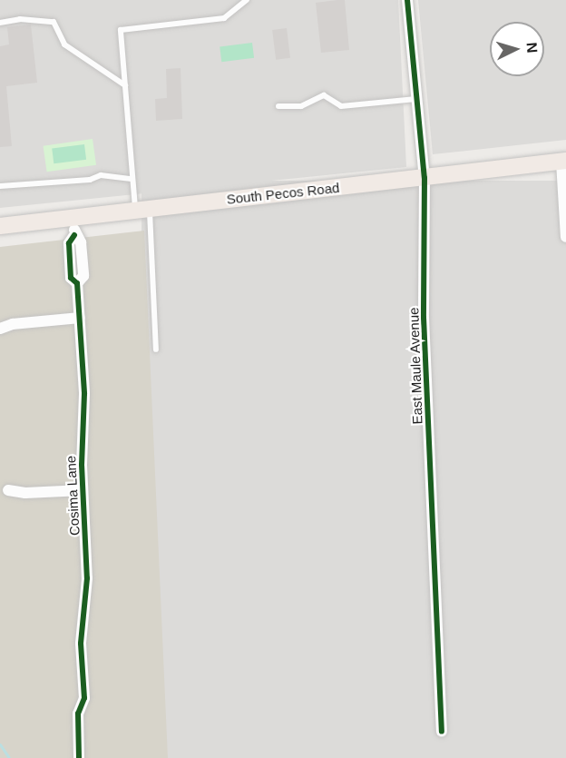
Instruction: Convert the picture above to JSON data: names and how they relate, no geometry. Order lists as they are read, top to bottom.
{
  "streets": {
    "main road": ["South Pecos Road"],
    "street": ["East Maule Avenue", "Cosima Lane"]
  },
  "crossings": [
    ["South Pecos Road", "East Maule Avenue"],
    ["South Pecos Road", "Cosima Lane"]
  ],
  "north": "right"
}
